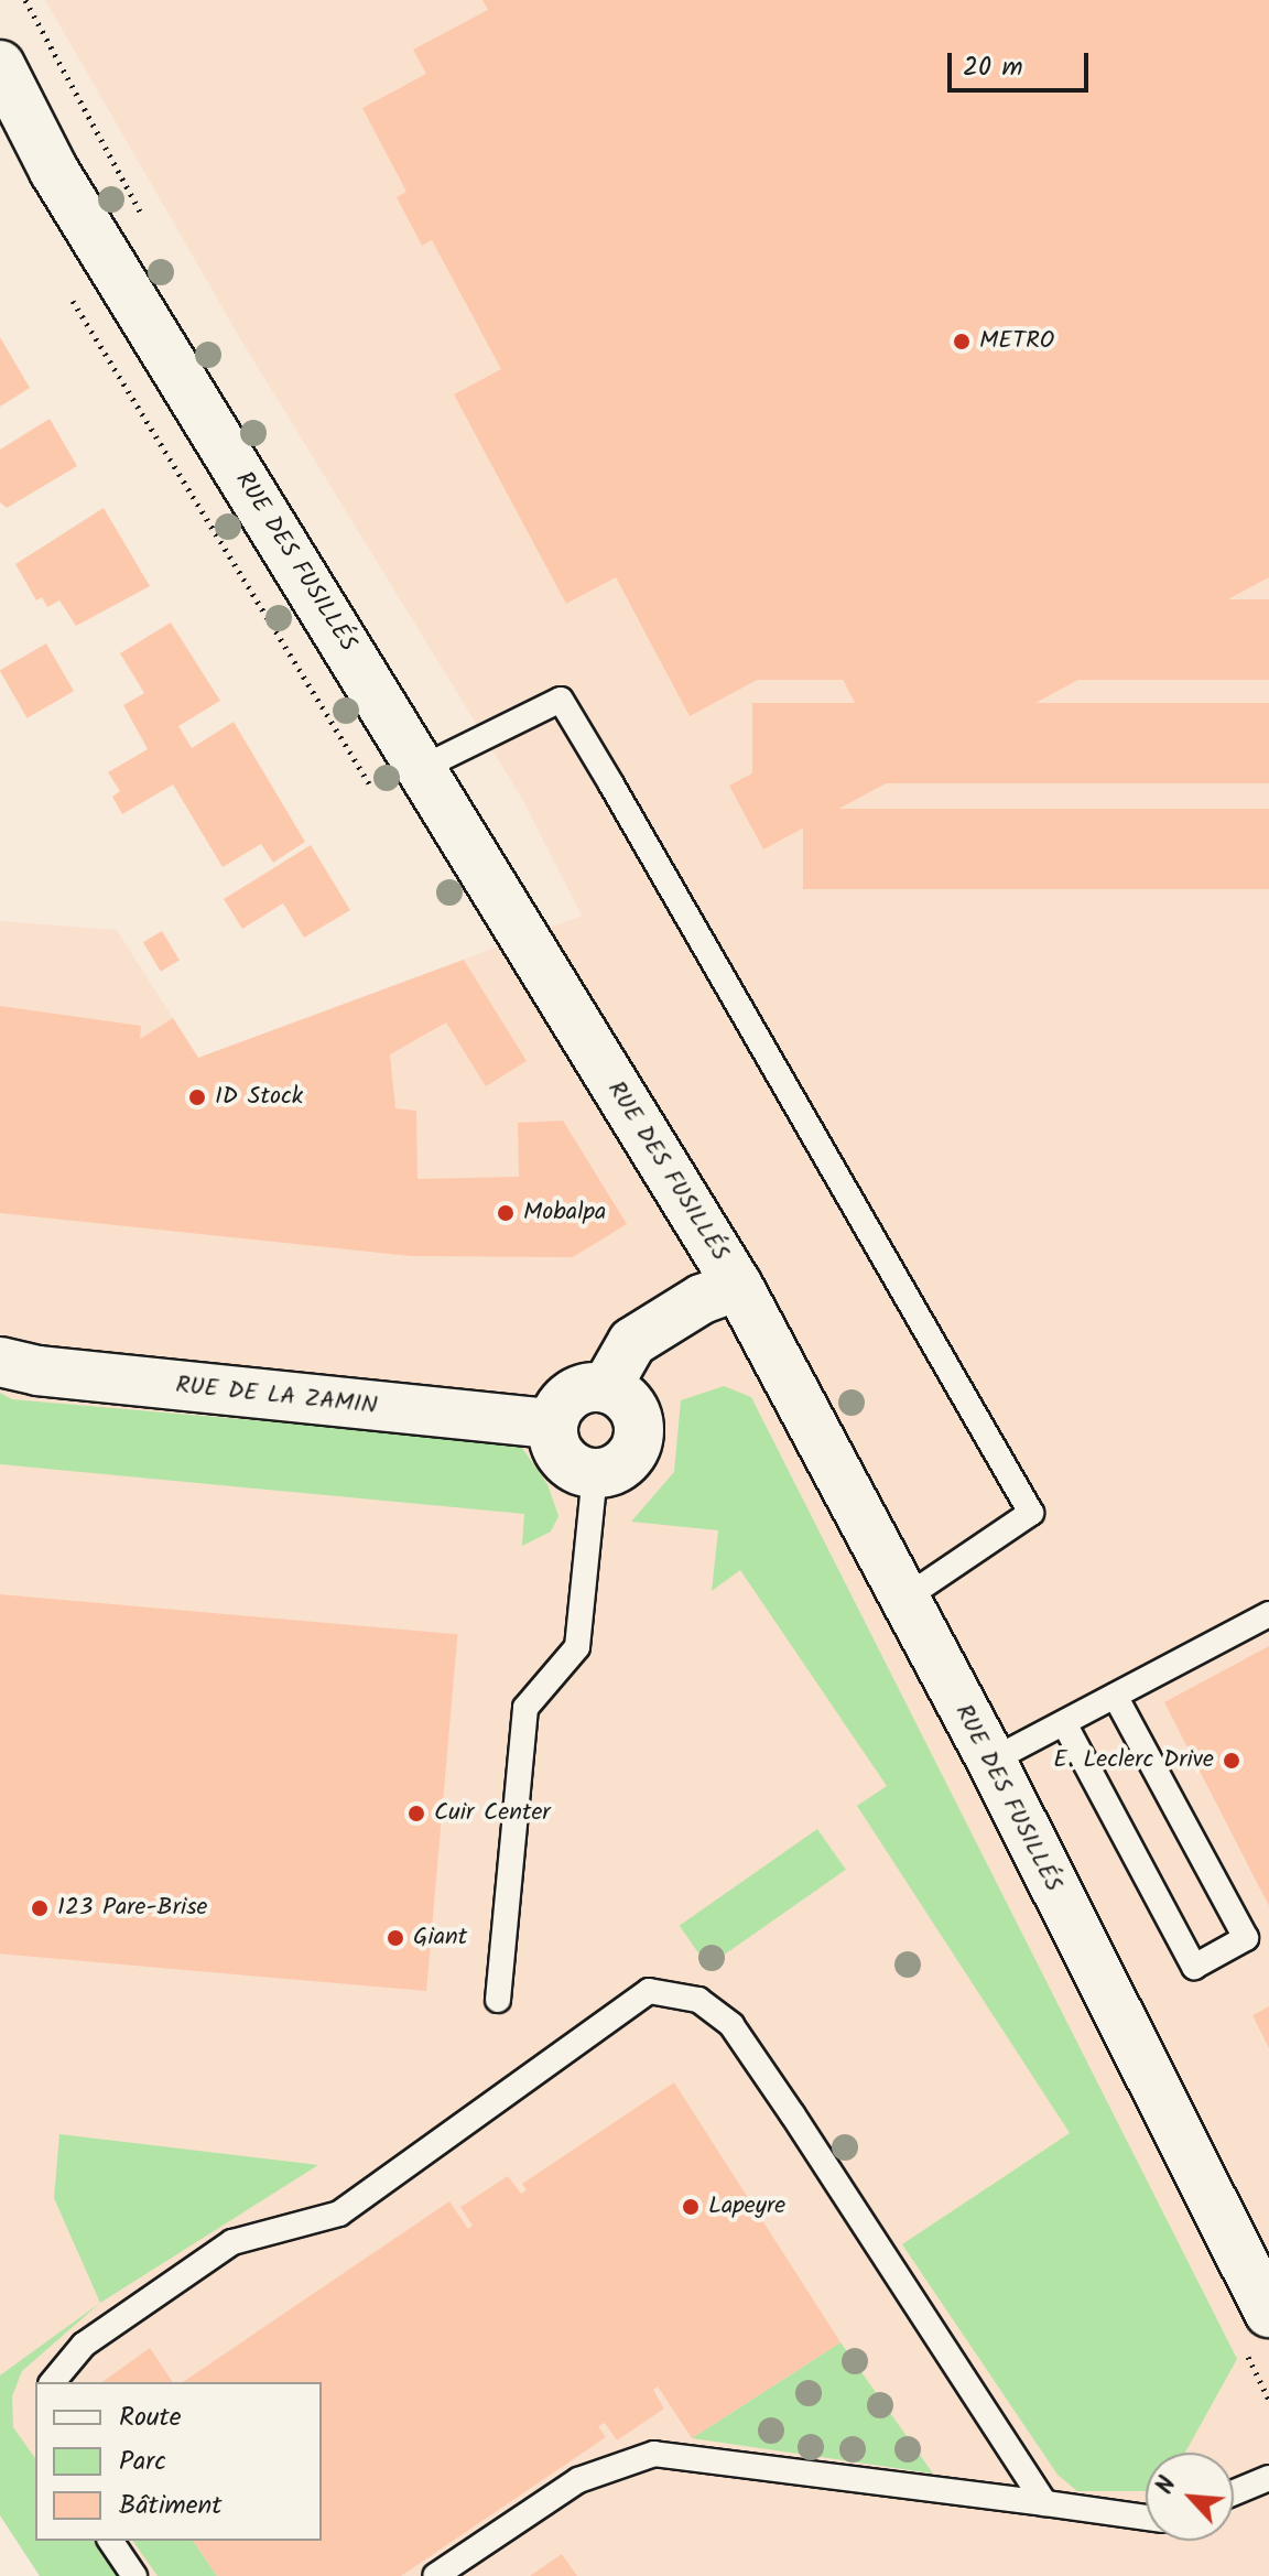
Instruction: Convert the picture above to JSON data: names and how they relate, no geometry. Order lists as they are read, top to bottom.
{
  "streets": {
    "main road": ["RUE DES FUSILLÉS", "RUE DE LA ZAMIN"]
  },
  "places": [
    "METRO",
    "ID Stock",
    "Mobalpa",
    "E. Leclerc Drive",
    "Cuir Center",
    "123 Pare-Brise",
    "Giant",
    "Lapeyre"
  ],
  "legend": ["Route", "Parc", "Bâtiment"],
  "scale_bar": "20 m",
  "north": "top left"
}
